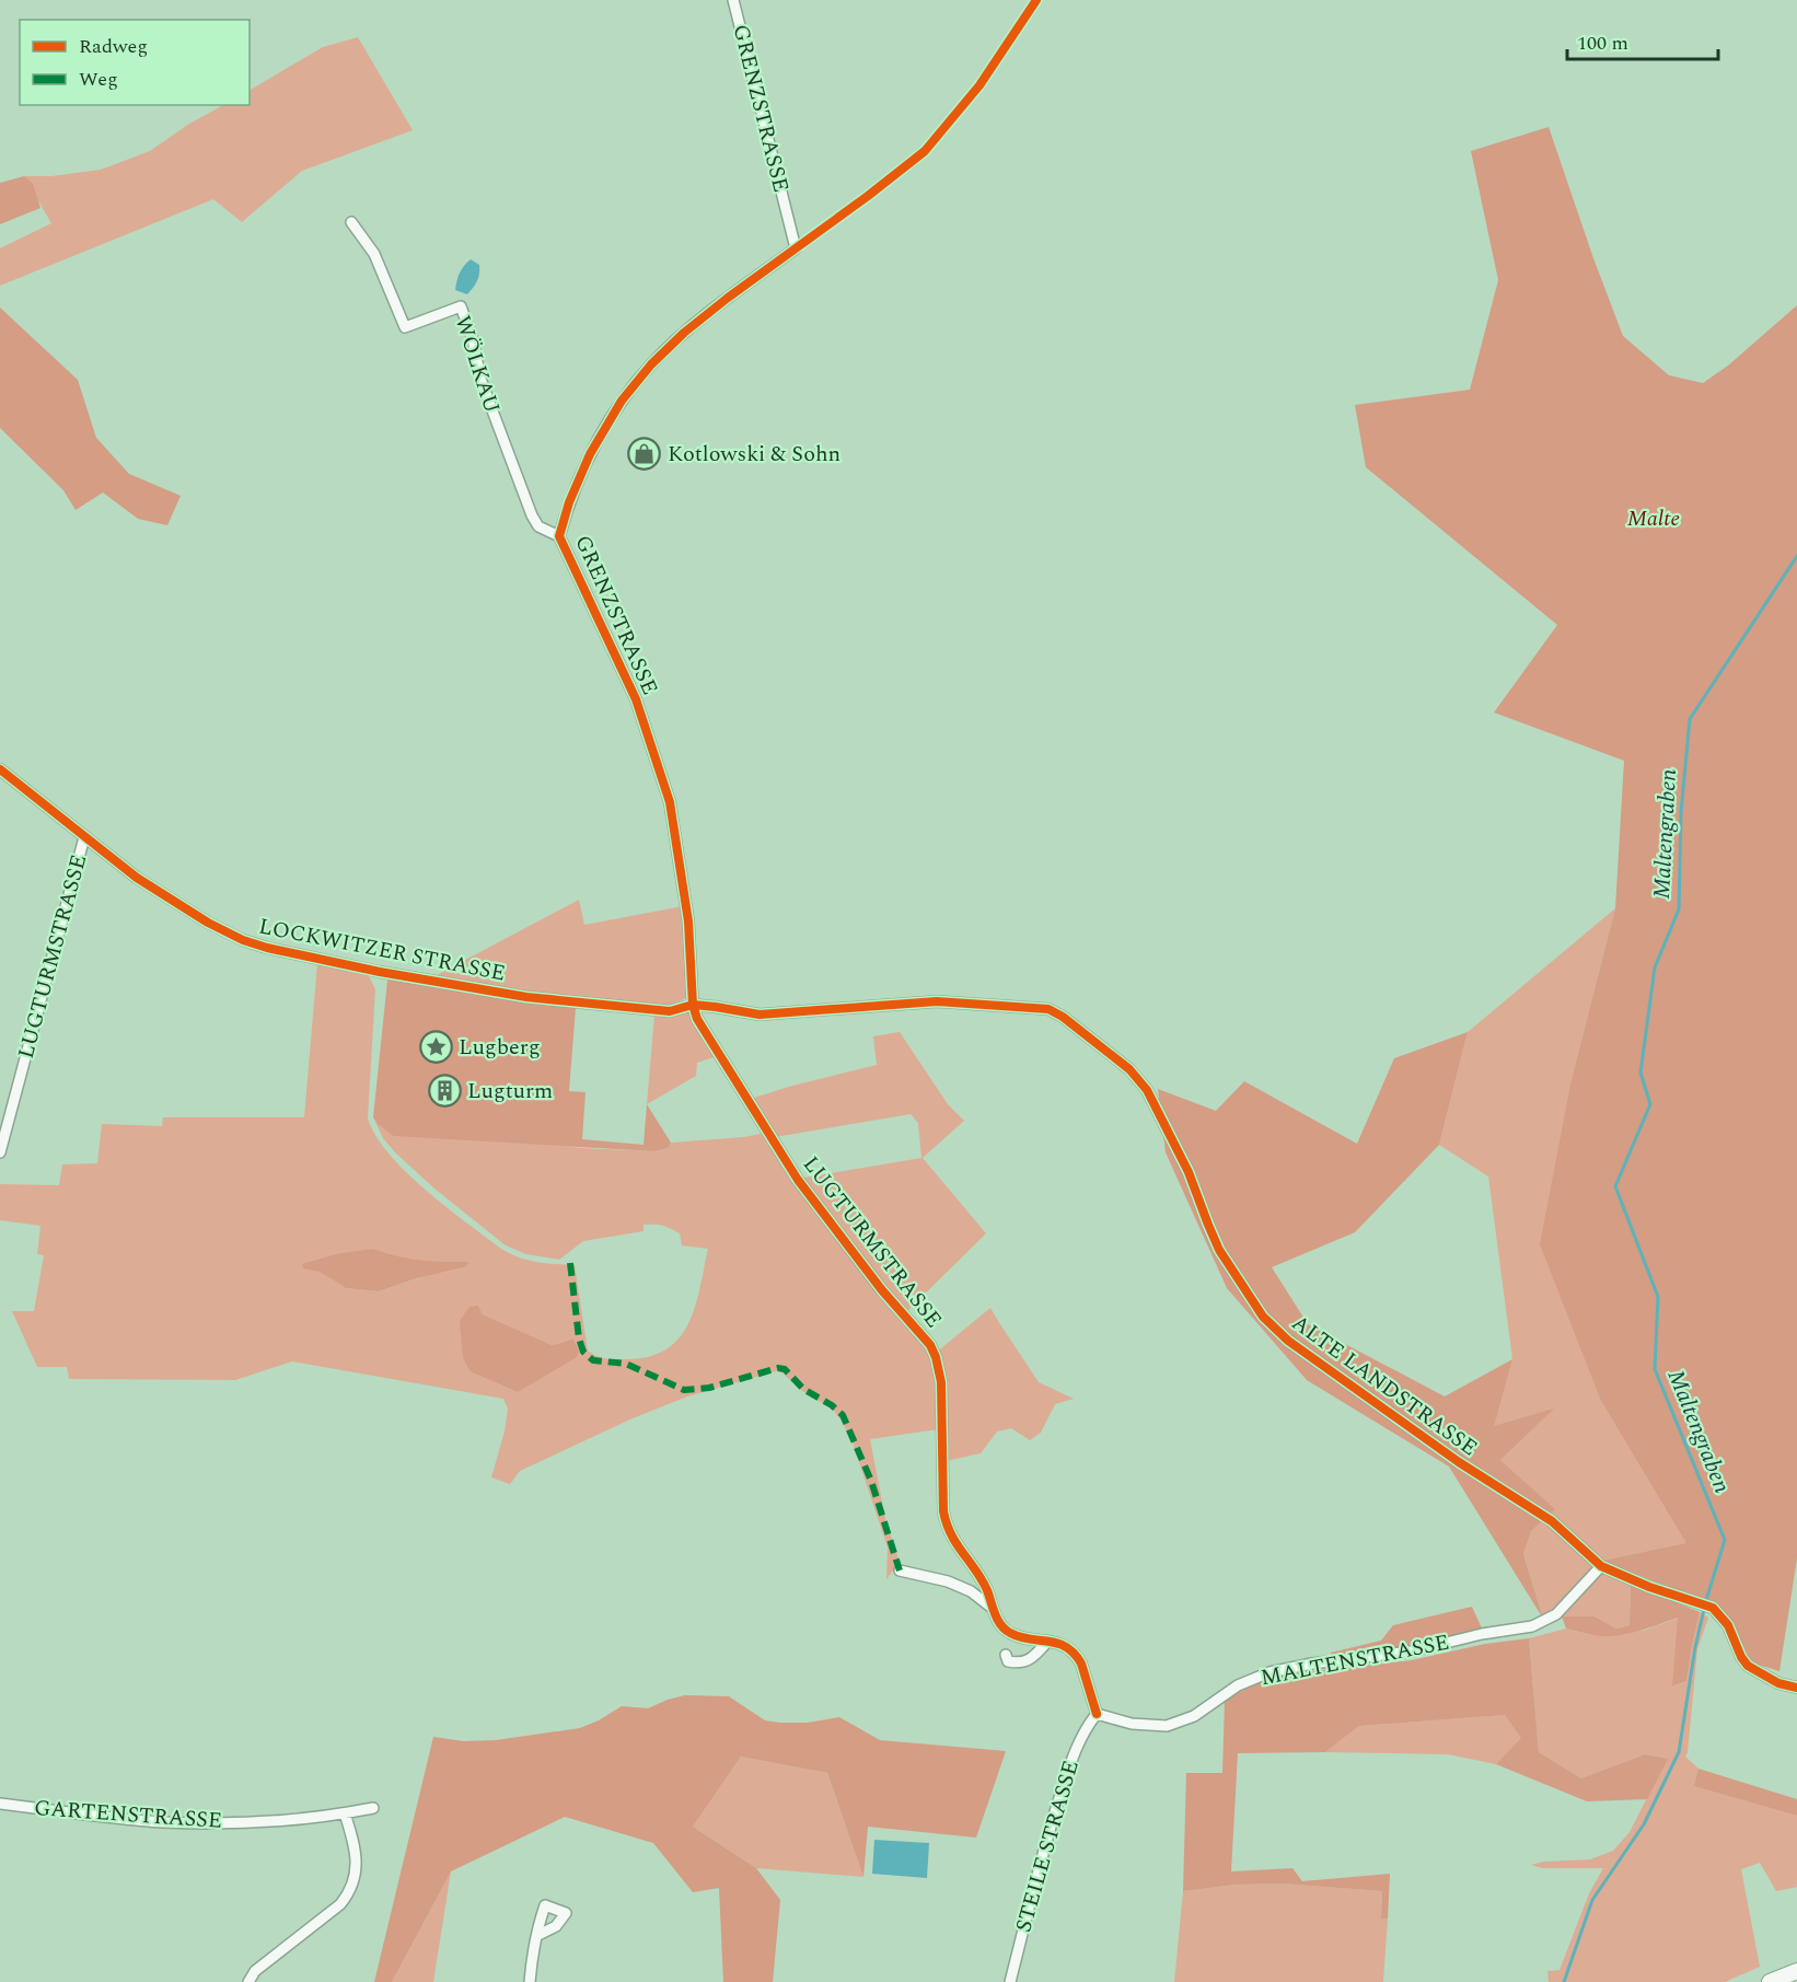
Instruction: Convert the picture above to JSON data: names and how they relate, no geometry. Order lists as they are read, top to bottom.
{
  "streets": {
    "street": [
      "GRENZSTRASSE",
      "WÖLKAU",
      "LOCKWITZER STRASSE",
      "LUGTURMSTRASSE",
      "ALTE LANDSTRASSE",
      "MALTENSTRASSE",
      "GARTENSTRASSE",
      "STEILE STRASSE"
    ]
  },
  "crossings": [
    ["GRENZSTRASSE", "WÖLKAU"],
    ["GRENZSTRASSE", "LOCKWITZER STRASSE"],
    ["GRENZSTRASSE", "LUGTURMSTRASSE"],
    ["GRENZSTRASSE", "ALTE LANDSTRASSE"],
    ["LOCKWITZER STRASSE", "LUGTURMSTRASSE"],
    ["LOCKWITZER STRASSE", "ALTE LANDSTRASSE"],
    ["LUGTURMSTRASSE", "ALTE LANDSTRASSE"],
    ["ALTE LANDSTRASSE", "MALTENSTRASSE"],
    ["MALTENSTRASSE", "STEILE STRASSE"]
  ],
  "water": ["Maltengraben"],
  "parks": ["Malte"],
  "places": {
    "shop": ["Kotlowski & Sohn"],
    "place": ["Lugberg"],
    "building": ["Lugturm"]
  },
  "legend": ["Radweg", "Weg"],
  "scale_bar": "100 m"
}
